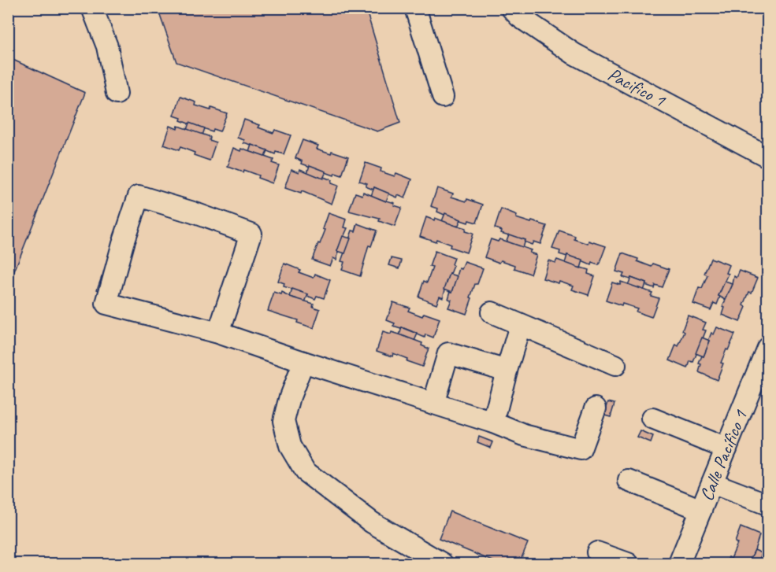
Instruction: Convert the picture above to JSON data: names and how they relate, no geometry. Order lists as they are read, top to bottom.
{
  "streets": {
    "street": ["Pacifico 1", "Calle Pacífico 1"]
  }
}
